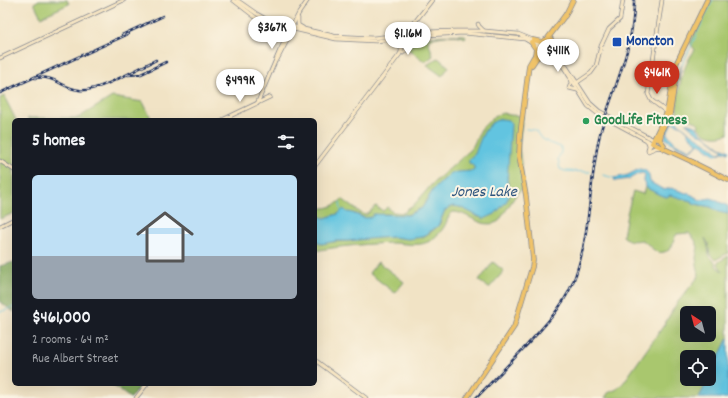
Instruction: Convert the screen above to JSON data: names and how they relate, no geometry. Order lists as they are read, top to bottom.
{
  "water": ["Jones Lake"],
  "places": {
    "transit": ["Moncton"],
    "other": ["GoodLife Fitness"]
  },
  "north": "top left",
  "page": {
    "price": [
      "$367K",
      "$1.16M",
      "$411K",
      "$461K",
      "$499K"
    ],
    "heading": "5 homes",
    "list": [
      {
        "name": "$461,000",
        "note": "2 rooms · 64 m² · Rue Albert Street"
      }
    ]
  }
}
